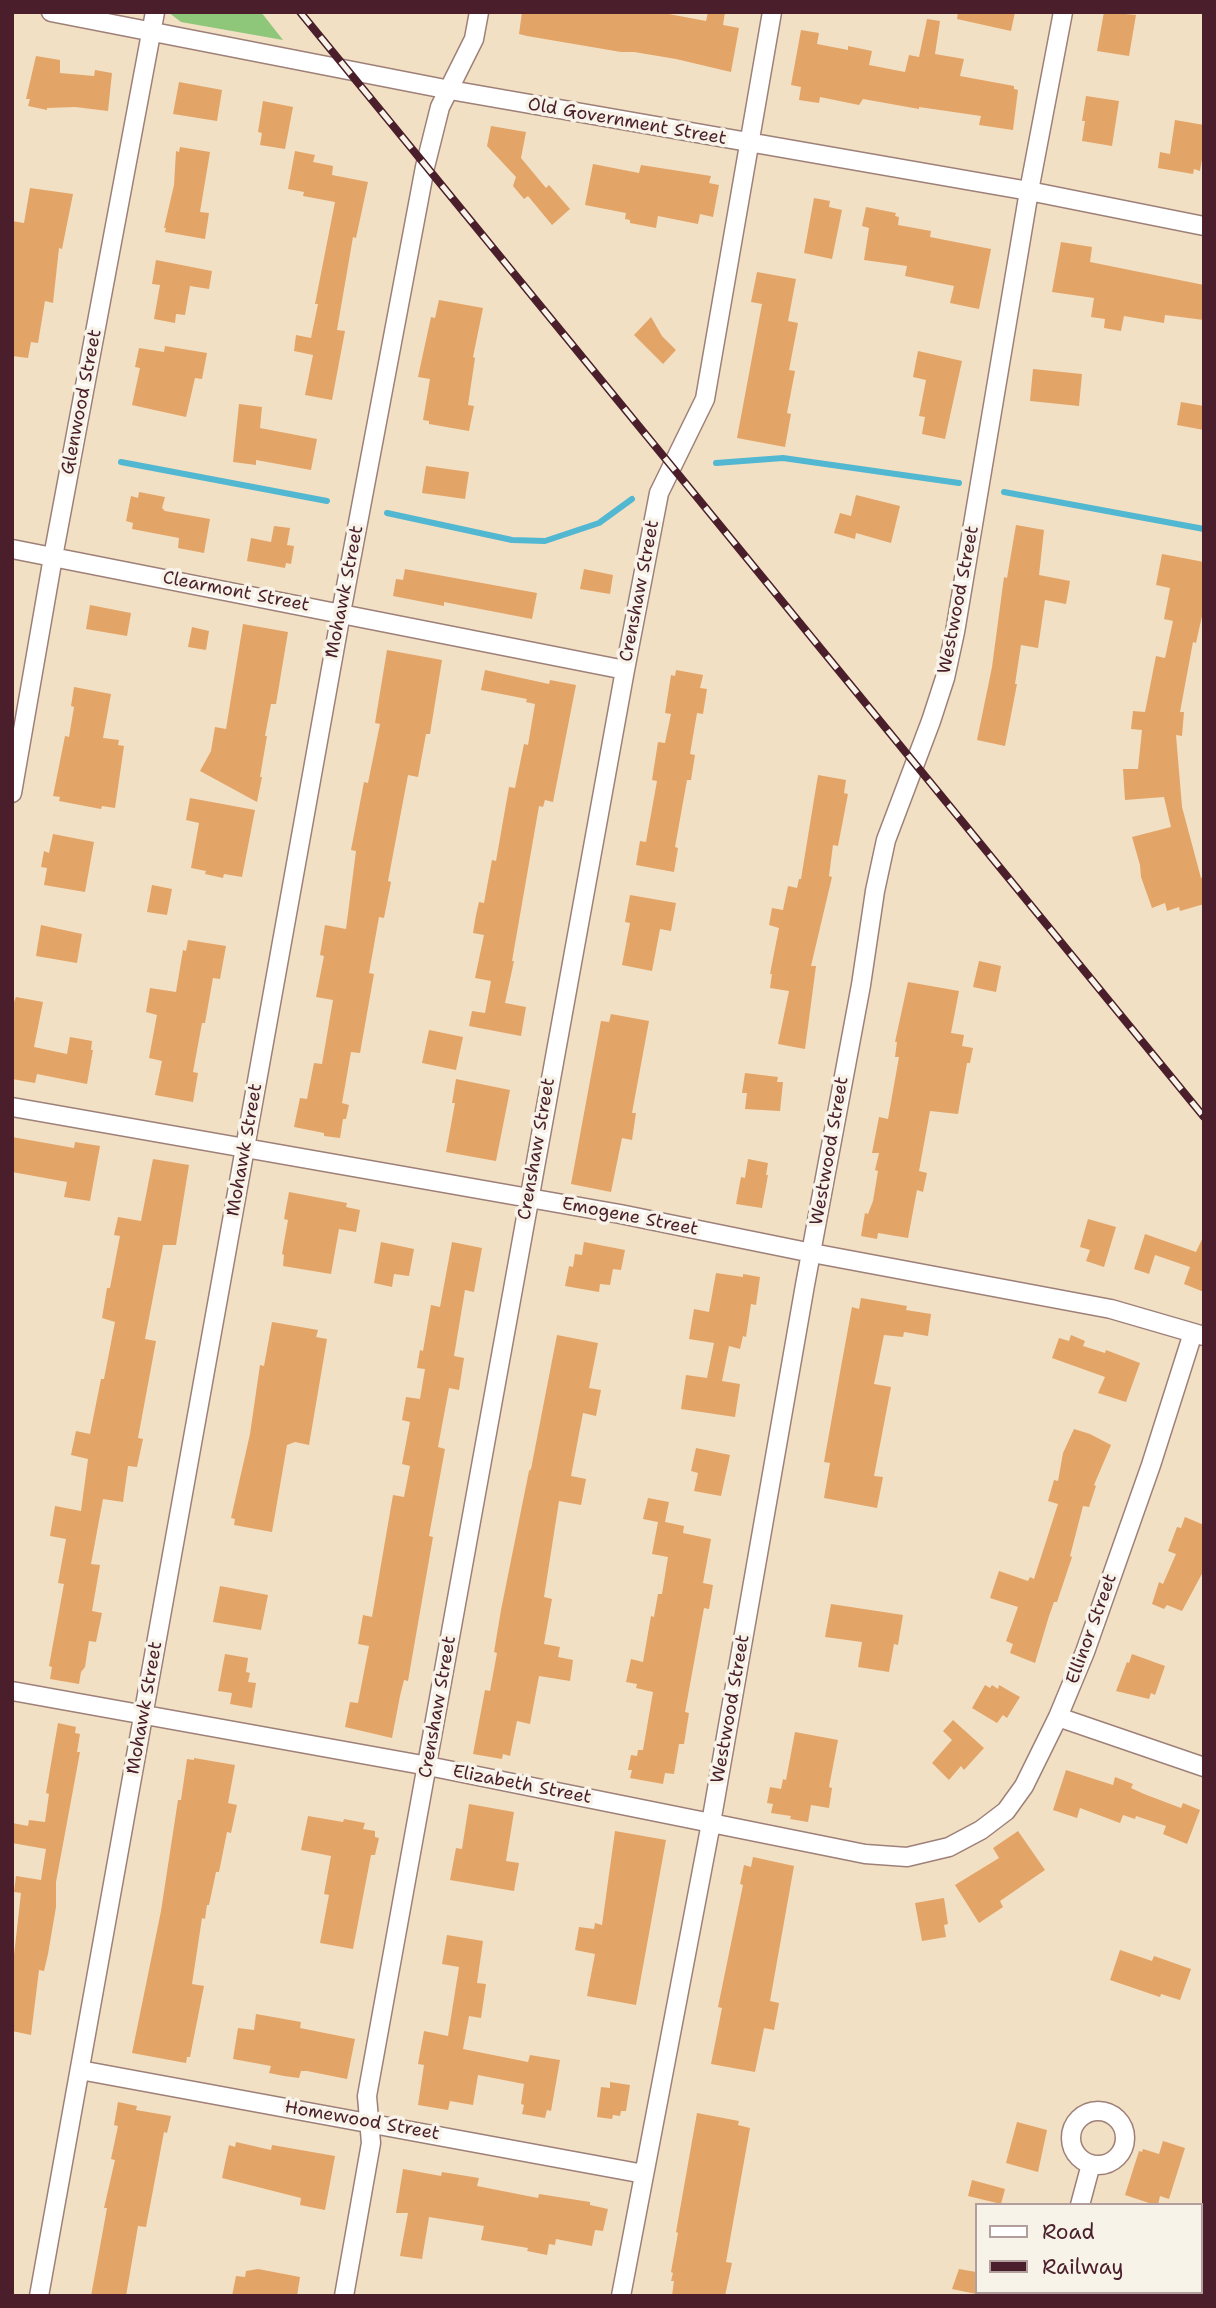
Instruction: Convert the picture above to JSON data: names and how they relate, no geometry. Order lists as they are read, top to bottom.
{
  "streets": {
    "street": [
      "Old Government Street",
      "Glenwood Street",
      "Crenshaw Street",
      "Clearmont Street",
      "Mohawk Street",
      "Westwood Street",
      "Emogene Street",
      "Ellinor Street",
      "Elizabeth Street",
      "Homewood Street"
    ]
  },
  "crossings": [
    ["Old Government Street", "Glenwood Street"],
    ["Old Government Street", "Crenshaw Street"],
    ["Old Government Street", "Mohawk Street"],
    ["Old Government Street", "Westwood Street"],
    ["Glenwood Street", "Clearmont Street"],
    ["Crenshaw Street", "Clearmont Street"],
    ["Crenshaw Street", "Emogene Street"],
    ["Crenshaw Street", "Elizabeth Street"],
    ["Crenshaw Street", "Homewood Street"],
    ["Clearmont Street", "Mohawk Street"],
    ["Mohawk Street", "Emogene Street"],
    ["Mohawk Street", "Elizabeth Street"],
    ["Mohawk Street", "Homewood Street"],
    ["Westwood Street", "Emogene Street"],
    ["Westwood Street", "Elizabeth Street"],
    ["Westwood Street", "Homewood Street"],
    ["Emogene Street", "Ellinor Street"],
    ["Ellinor Street", "Elizabeth Street"]
  ],
  "legend": ["Road", "Railway"]
}
